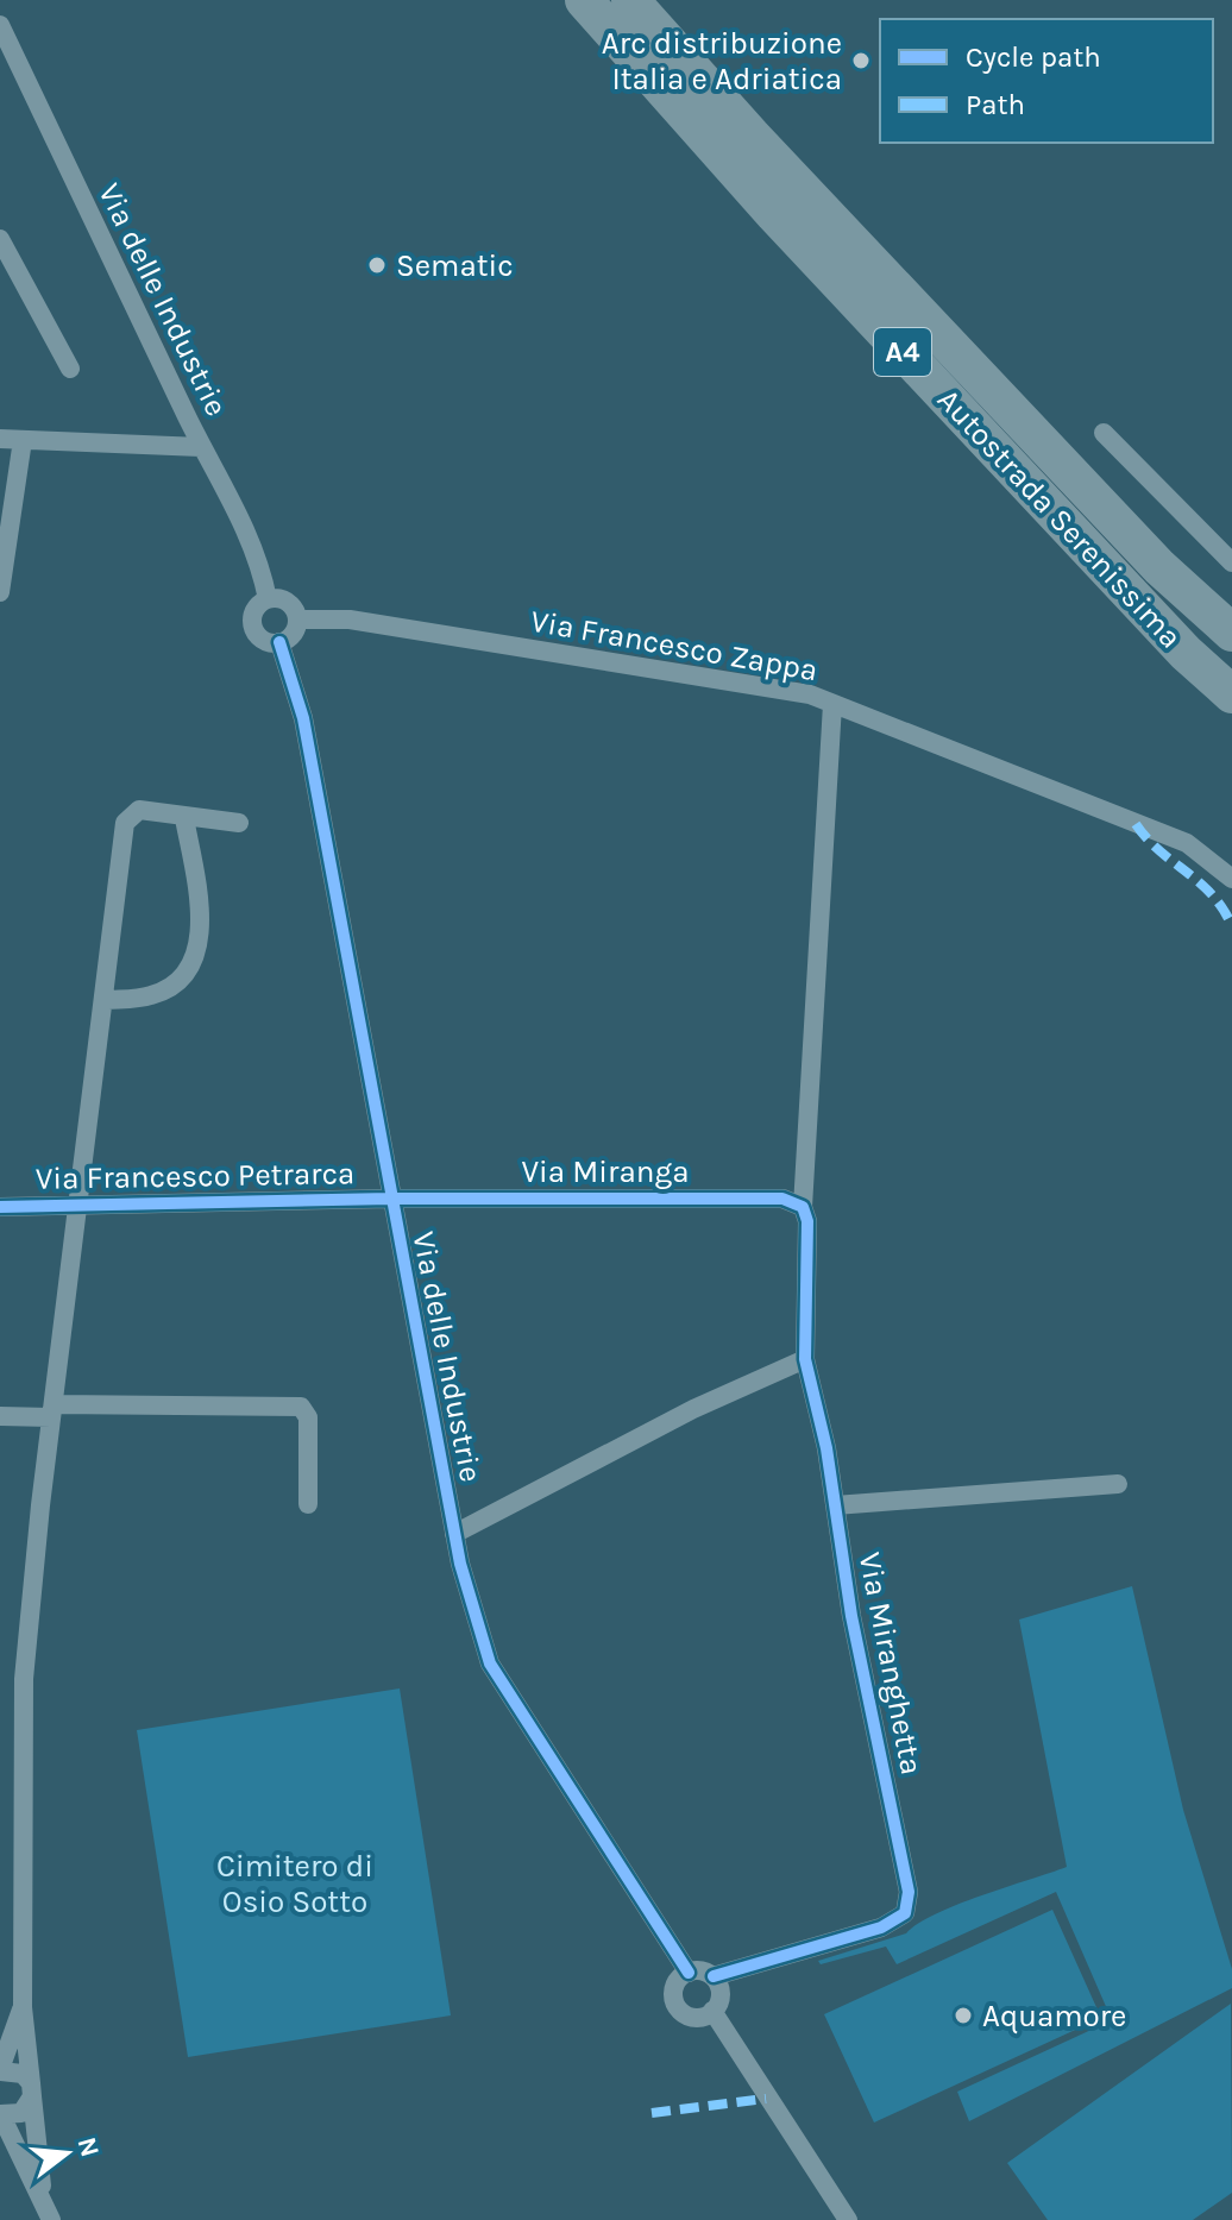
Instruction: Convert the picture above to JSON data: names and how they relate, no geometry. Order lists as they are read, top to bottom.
{
  "streets": {
    "highway": ["A4", "Autostrada Serenissima"],
    "street": [
      "Via delle Industrie",
      "Via Francesco Zappa",
      "Via Miranga",
      "Via Francesco Petrarca",
      "Via Miranghetta"
    ]
  },
  "crossings": [
    ["Via delle Industrie", "Via Francesco Zappa"],
    ["Via delle Industrie", "Via Miranga"],
    ["Via delle Industrie", "Via Francesco Petrarca"],
    ["Via delle Industrie", "Via Miranghetta"],
    ["Via Miranga", "Via Francesco Petrarca"],
    ["Via Miranga", "Via Miranghetta"]
  ],
  "parks": ["Cimitero di Osio Sotto"],
  "places": ["Arc distribuzione Italia e Adriatica", "Sematic", "Aquamore"],
  "legend": ["Cycle path", "Path"],
  "north": "right"
}
